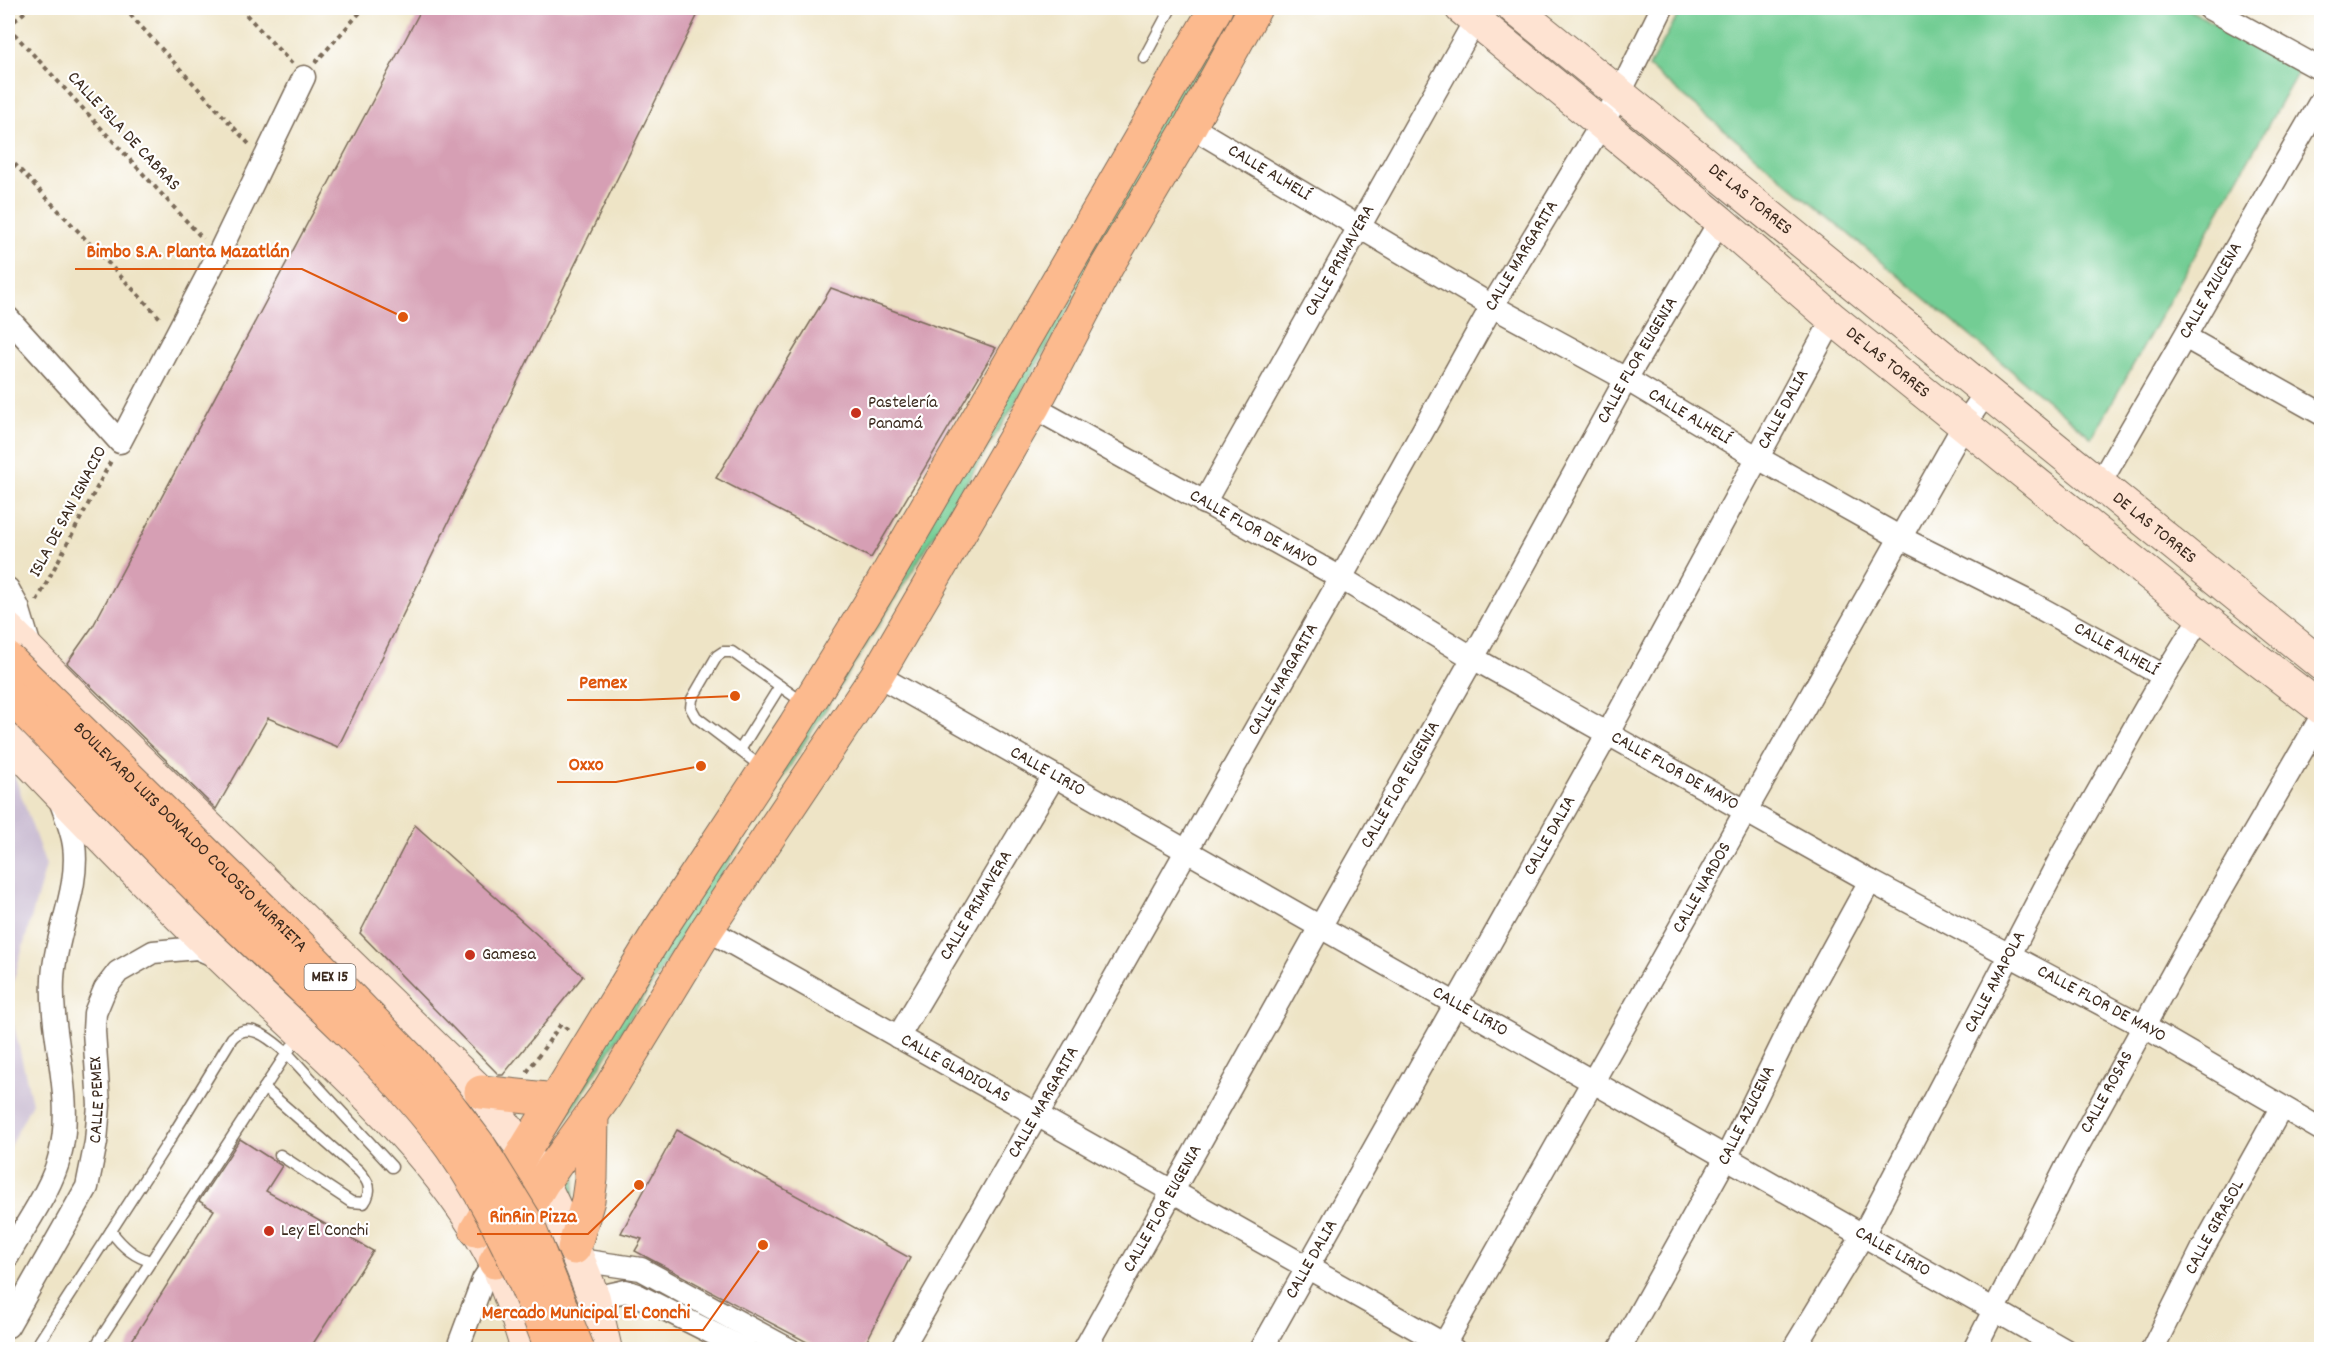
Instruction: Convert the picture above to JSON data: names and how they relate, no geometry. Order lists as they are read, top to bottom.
{
  "streets": {
    "main road": ["BOULEVARD LUIS DONALDO COLOSIO MURRIETA", "MEX 15"],
    "street": [
      "CALLE ALHELÍ",
      "DE LAS TORRES",
      "CALLE MARGARITA",
      "CALLE PRIMAVERA",
      "CALLE AZUCENA",
      "CALLE FLOR EUGENIA",
      "CALLE DALIA",
      "CALLE FLOR DE MAYO",
      "CALLE LIRIO",
      "CALLE NARDOS",
      "CALLE AMAPOLA",
      "CALLE GLADIOLAS",
      "CALLE ROSAS",
      "CALLE PEMEX",
      "CALLE GIRASOL"
    ],
    "path": ["CALLE ISLA DE CABRAS", "ISLA DE SAN IGNACIO"]
  },
  "crossings": [
    ["CALLE ALHELÍ", "CALLE MARGARITA"],
    ["CALLE ALHELÍ", "CALLE PRIMAVERA"],
    ["CALLE ALHELÍ", "CALLE FLOR EUGENIA"],
    ["CALLE ALHELÍ", "CALLE DALIA"],
    ["CALLE ALHELÍ", "CALLE NARDOS"],
    ["CALLE ALHELÍ", "CALLE AMAPOLA"],
    ["DE LAS TORRES", "CALLE MARGARITA"],
    ["DE LAS TORRES", "CALLE PRIMAVERA"],
    ["DE LAS TORRES", "CALLE AZUCENA"],
    ["DE LAS TORRES", "CALLE FLOR EUGENIA"],
    ["DE LAS TORRES", "CALLE DALIA"],
    ["DE LAS TORRES", "CALLE NARDOS"],
    ["DE LAS TORRES", "CALLE AMAPOLA"],
    ["CALLE MARGARITA", "CALLE FLOR DE MAYO"],
    ["CALLE MARGARITA", "CALLE LIRIO"],
    ["CALLE MARGARITA", "CALLE GLADIOLAS"],
    ["CALLE PRIMAVERA", "CALLE FLOR DE MAYO"],
    ["CALLE PRIMAVERA", "CALLE LIRIO"],
    ["CALLE PRIMAVERA", "CALLE GLADIOLAS"],
    ["CALLE AZUCENA", "CALLE FLOR DE MAYO"],
    ["CALLE AZUCENA", "CALLE LIRIO"],
    ["CALLE FLOR EUGENIA", "CALLE FLOR DE MAYO"],
    ["CALLE FLOR EUGENIA", "CALLE LIRIO"],
    ["CALLE FLOR EUGENIA", "CALLE GLADIOLAS"],
    ["CALLE DALIA", "CALLE FLOR DE MAYO"],
    ["CALLE DALIA", "CALLE LIRIO"],
    ["CALLE DALIA", "CALLE GLADIOLAS"],
    ["ISLA DE SAN IGNACIO", "BOULEVARD LUIS DONALDO COLOSIO MURRIETA"],
    ["ISLA DE SAN IGNACIO", "MEX 15"],
    ["CALLE FLOR DE MAYO", "CALLE NARDOS"],
    ["CALLE FLOR DE MAYO", "CALLE AMAPOLA"],
    ["CALLE FLOR DE MAYO", "CALLE ROSAS"],
    ["CALLE FLOR DE MAYO", "CALLE GIRASOL"],
    ["CALLE LIRIO", "CALLE NARDOS"],
    ["CALLE LIRIO", "CALLE AMAPOLA"],
    ["CALLE LIRIO", "CALLE ROSAS"],
    ["BOULEVARD LUIS DONALDO COLOSIO MURRIETA", "MEX 15"],
    ["CALLE NARDOS", "CALLE GLADIOLAS"]
  ],
  "places": [
    "Bimbo S.A. Planta Mazatlán",
    "Pastelería Panamá",
    "Pemex",
    "Oxxo",
    "Gamesa",
    "RinRin Pizza",
    "Ley El Conchi",
    "Mercado Municipal El Conchi"
  ]
}
